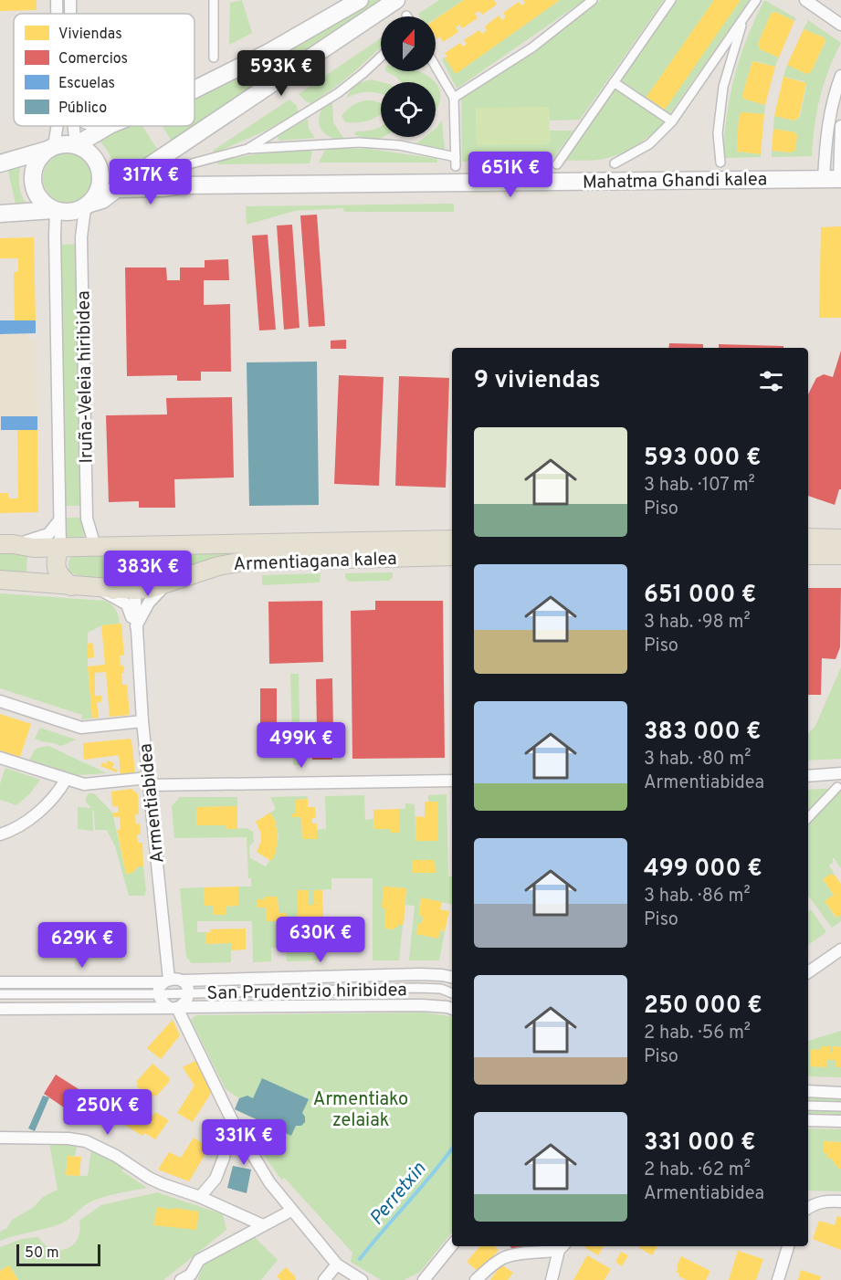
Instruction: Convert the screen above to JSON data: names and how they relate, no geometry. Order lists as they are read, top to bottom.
{
  "streets": {
    "main road": ["Mahatma Ghandi kalea", "Armentiagana kalea"],
    "street": ["Iruña-Veleia hiribidea", "Armentiabidea", "San Prudentzio hiribidea"]
  },
  "crossings": [
    ["Iruña-Veleia hiribidea", "Armentiagana kalea"],
    ["Armentiagana kalea", "Armentiabidea"],
    ["Armentiabidea", "San Prudentzio hiribidea"]
  ],
  "water": ["Perretxin"],
  "parks": ["Armentiako zelaiak"],
  "legend": [
    "Viviendas",
    "Comercios",
    "Escuelas",
    "Público"
  ],
  "scale_bar": "50 m",
  "north": "top",
  "page": {
    "price": [
      "593K €",
      "651K €",
      "317K €",
      "383K €",
      "499K €",
      "630K €",
      "629K €",
      "250K €",
      "331K €"
    ],
    "heading": "9 viviendas",
    "list": [
      {
        "name": "593 000 €",
        "note": "3 hab. · 107 m² · Piso"
      },
      {
        "name": "651 000 €",
        "note": "3 hab. · 98 m² · Piso"
      },
      {
        "name": "383 000 €",
        "note": "3 hab. · 80 m² · Armentiabidea"
      },
      {
        "name": "499 000 €",
        "note": "3 hab. · 86 m² · Piso"
      },
      {
        "name": "250 000 €",
        "note": "2 hab. · 56 m² · Piso"
      },
      {
        "name": "331 000 €",
        "note": "2 hab. · 62 m² · Armentiabidea"
      }
    ],
    "scale": "50 m"
  }
}
